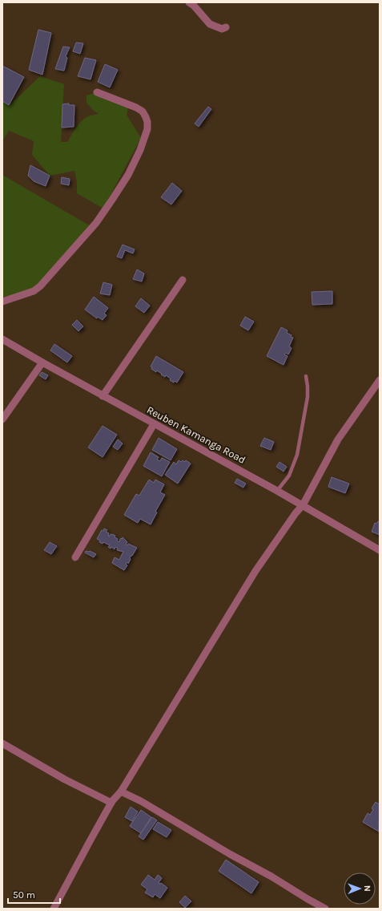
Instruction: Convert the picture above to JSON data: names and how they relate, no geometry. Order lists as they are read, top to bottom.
{
  "streets": {
    "street": ["Reuben Kamanga Road"]
  },
  "scale_bar": "50 m",
  "north": "right"
}
